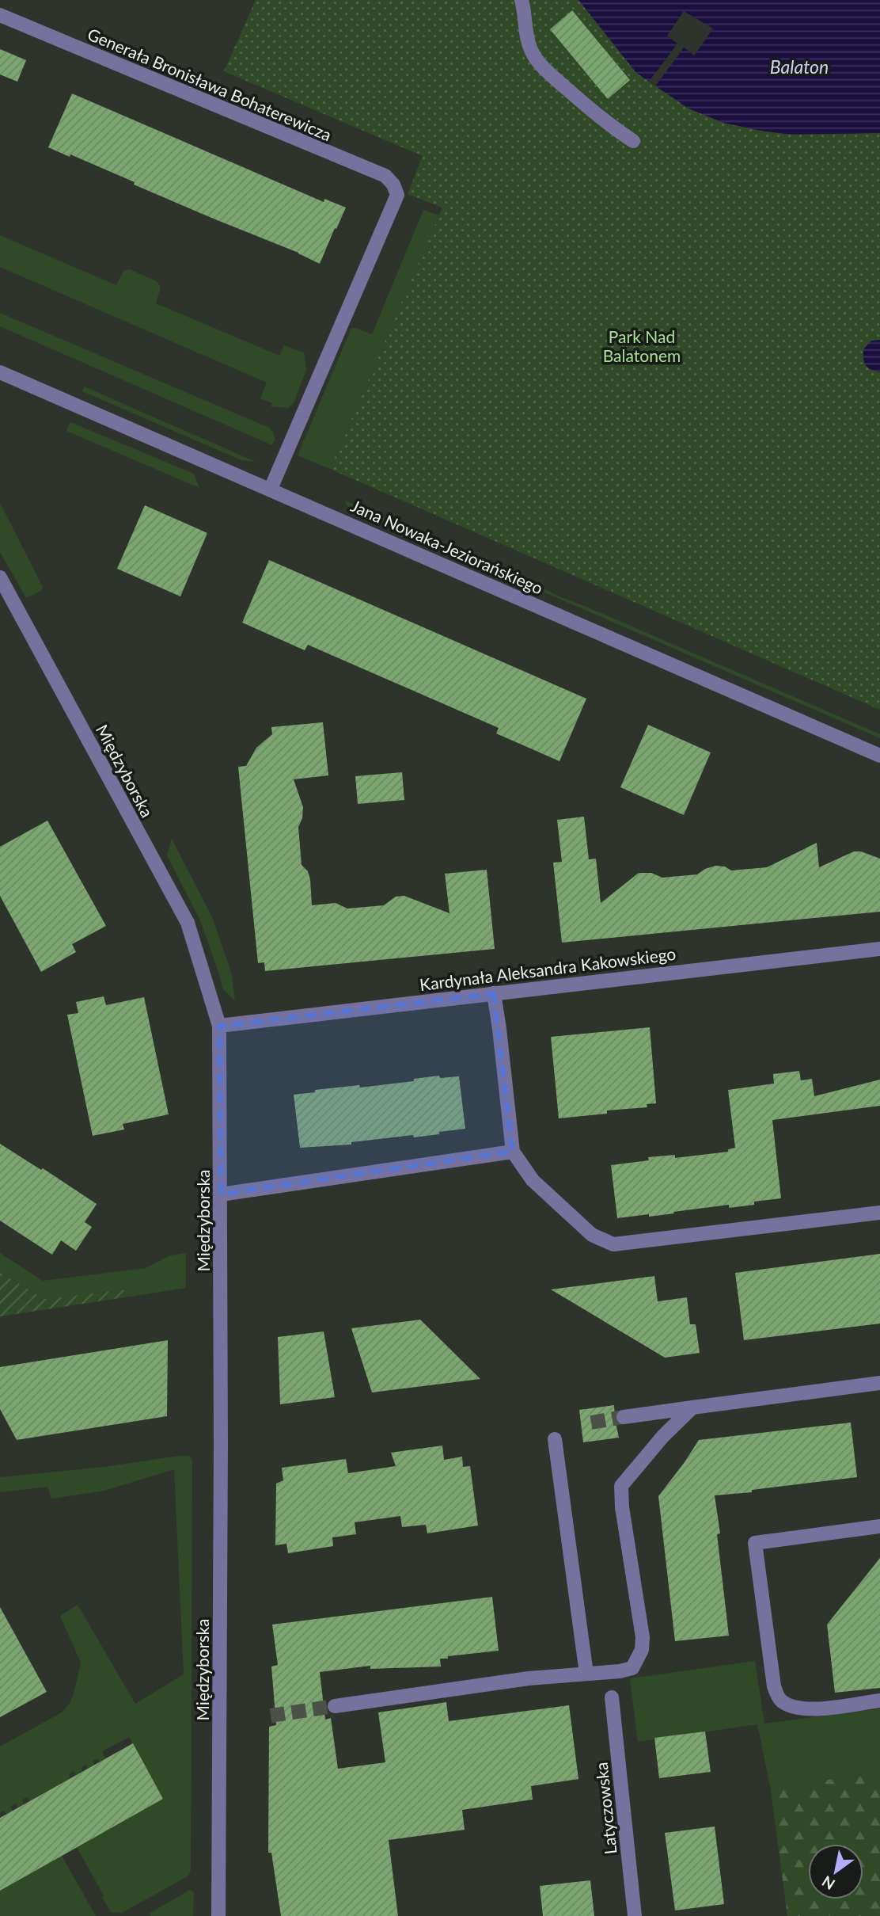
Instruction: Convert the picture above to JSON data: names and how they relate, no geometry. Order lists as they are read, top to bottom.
{
  "streets": {
    "street": [
      "Generała Bronisława Bohaterewicza",
      "Jana Nowaka-Jeziorańskiego",
      "Międzyborska",
      "Kardynała Aleksandra Kakowskiego",
      "Latyczowska"
    ]
  },
  "crossings": [
    ["Generała Bronisława Bohaterewicza", "Jana Nowaka-Jeziorańskiego"],
    ["Międzyborska", "Kardynała Aleksandra Kakowskiego"]
  ],
  "water": ["Balaton"],
  "parks": ["Park Nad Balatonem"],
  "north": "bottom left"
}
